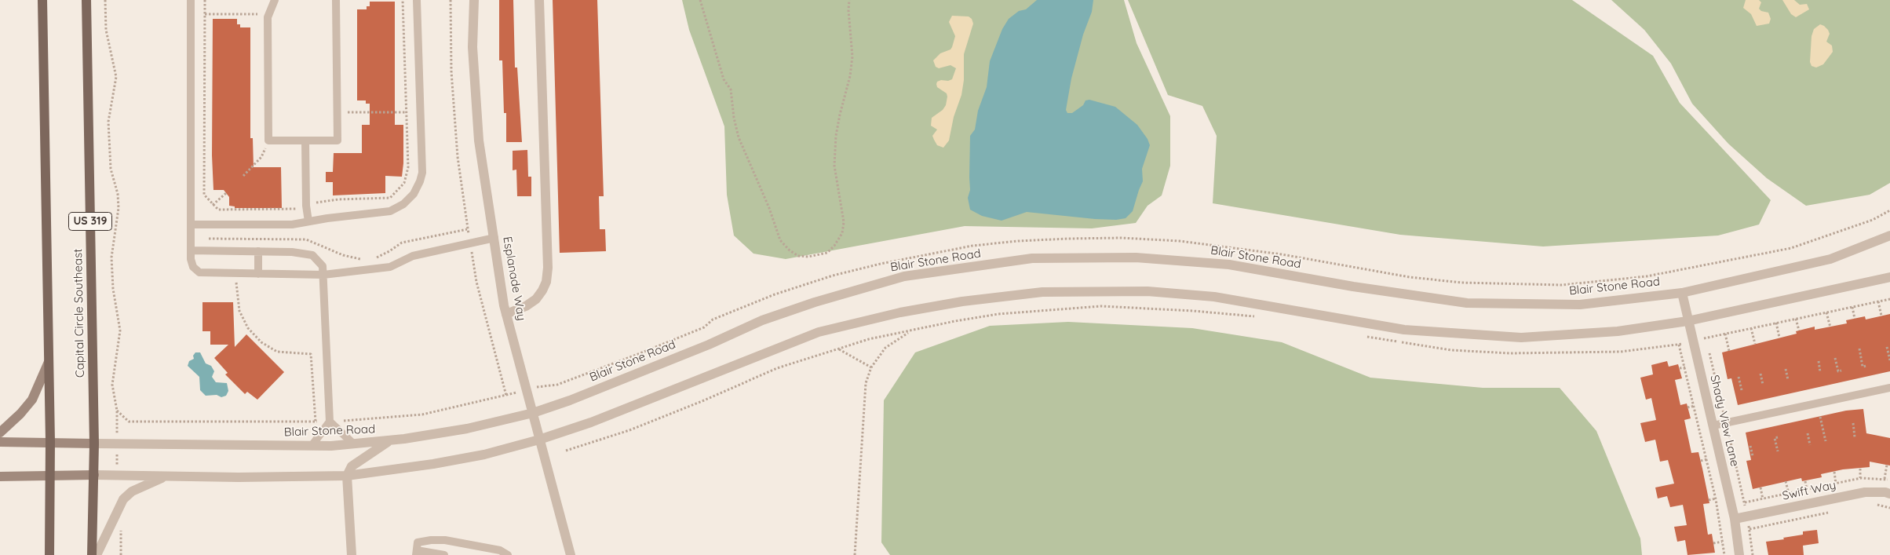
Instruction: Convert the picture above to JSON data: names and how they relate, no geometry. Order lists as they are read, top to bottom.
{
  "streets": {
    "main road": ["US 319", "Blair Stone Road", "Capital Circle Southeast"],
    "street": ["Esplanade Way", "Shady View Lane", "Swift Way"]
  },
  "crossings": [
    ["Blair Stone Road", "Esplanade Way"],
    ["Blair Stone Road", "Capital Circle Southeast"],
    ["Blair Stone Road", "Shady View Lane"],
    ["Shady View Lane", "Swift Way"]
  ]
}
